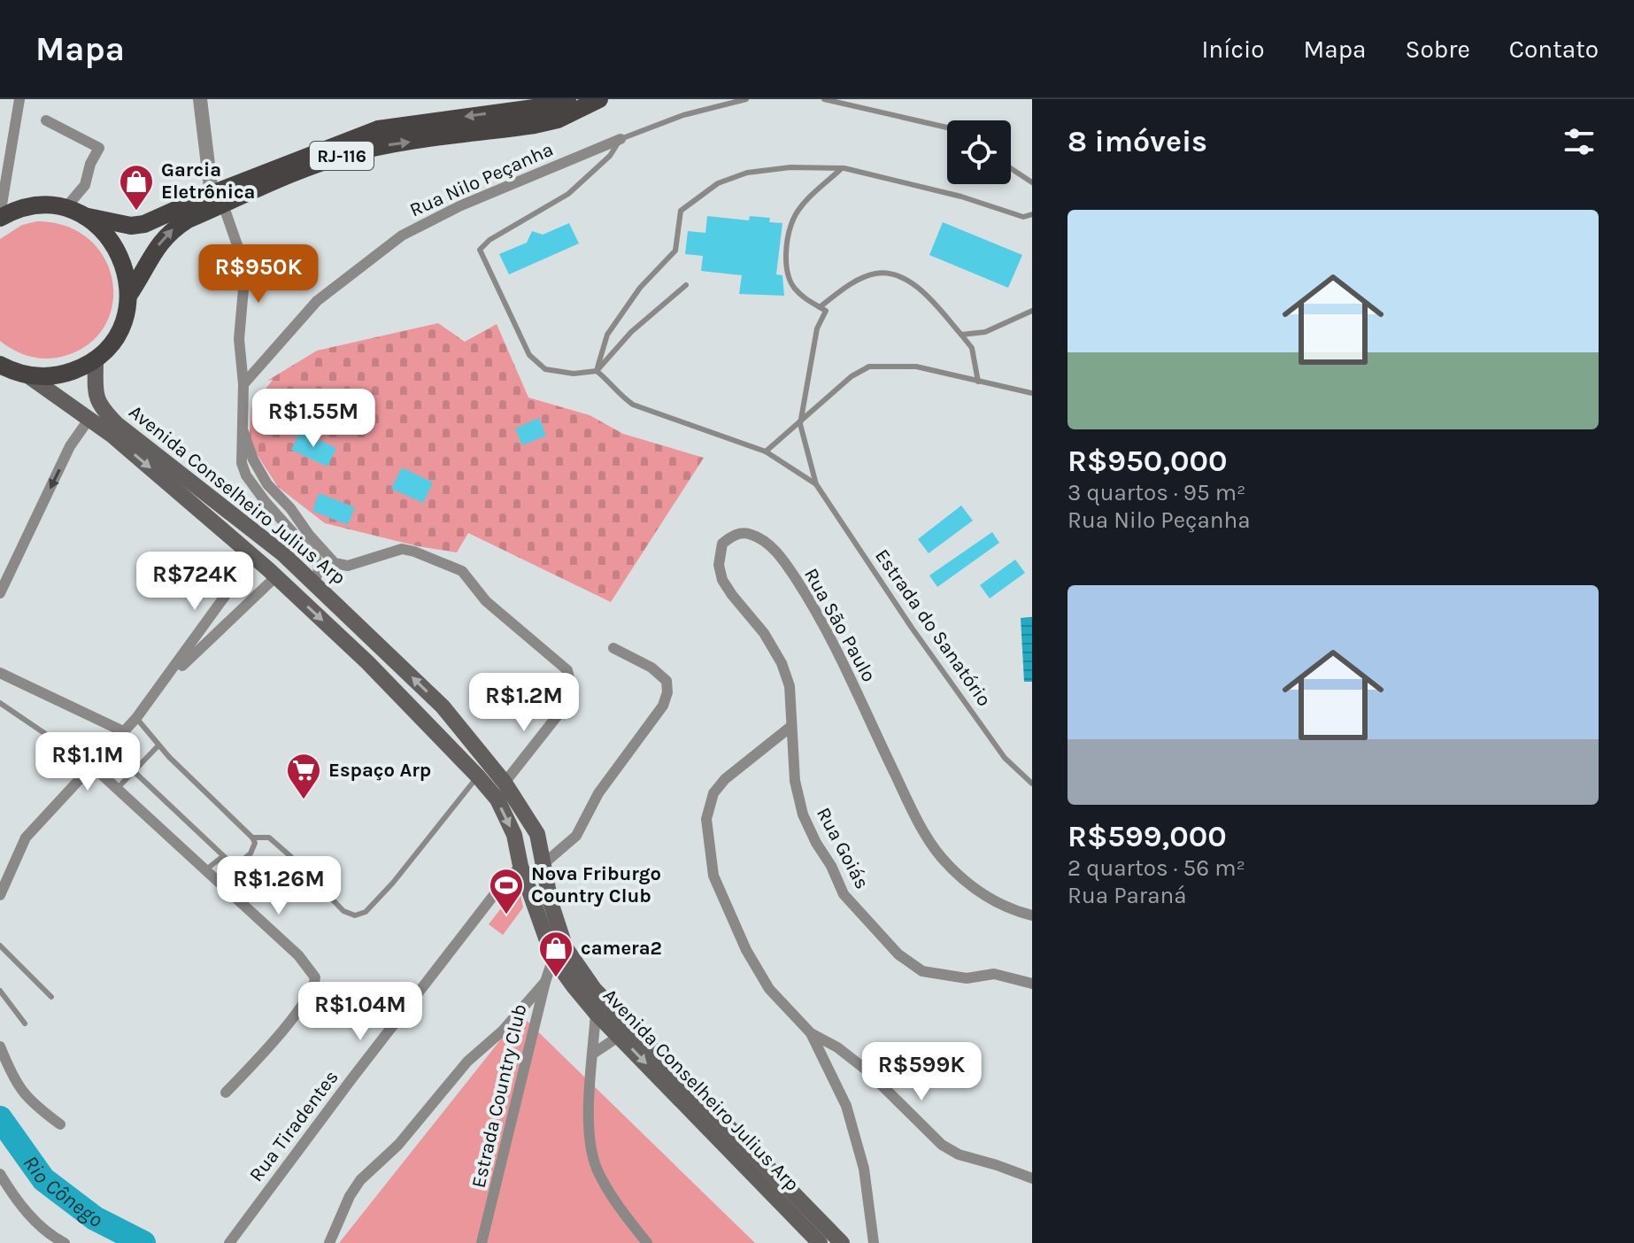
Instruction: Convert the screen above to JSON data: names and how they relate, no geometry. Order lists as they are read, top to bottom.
{
  "streets": {
    "main road": ["RJ-116", "Avenida Conselheiro Julius Arp"],
    "street": [
      "Rua Nilo Peçanha",
      "Rua São Paulo",
      "Rua Goiás",
      "Estrada Country Club",
      "Rua Tiradentes"
    ],
    "lane": ["Estrada do Sanatório"]
  },
  "crossings": [
    ["RJ-116", "Avenida Conselheiro Julius Arp"],
    ["Avenida Conselheiro Julius Arp", "Estrada Country Club"],
    ["Avenida Conselheiro Julius Arp", "Rua Tiradentes"],
    ["Rua São Paulo", "Rua Goiás"]
  ],
  "water": ["Rio Cônego"],
  "places": {
    "shop": ["Garcia Eletrônica", "camera2"],
    "supermarket": ["Espaço Arp"],
    "sports": ["Nova Friburgo Country Club"]
  },
  "page": {
    "header": "Mapa",
    "nav": [
      "Início",
      "Mapa",
      "Sobre",
      "Contato"
    ],
    "heading": "8 imóveis",
    "list": [
      {
        "name": "R$950,000",
        "note": "3 quartos · 95 m² · Rua Nilo Peçanha"
      },
      {
        "name": "R$599,000",
        "note": "2 quartos · 56 m² · Rua Paraná"
      }
    ],
    "price": [
      "R$950K",
      "R$1.55M",
      "R$724K",
      "R$1.2M",
      "R$1.1M",
      "R$1.26M",
      "R$1.04M",
      "R$599K"
    ]
  }
}
